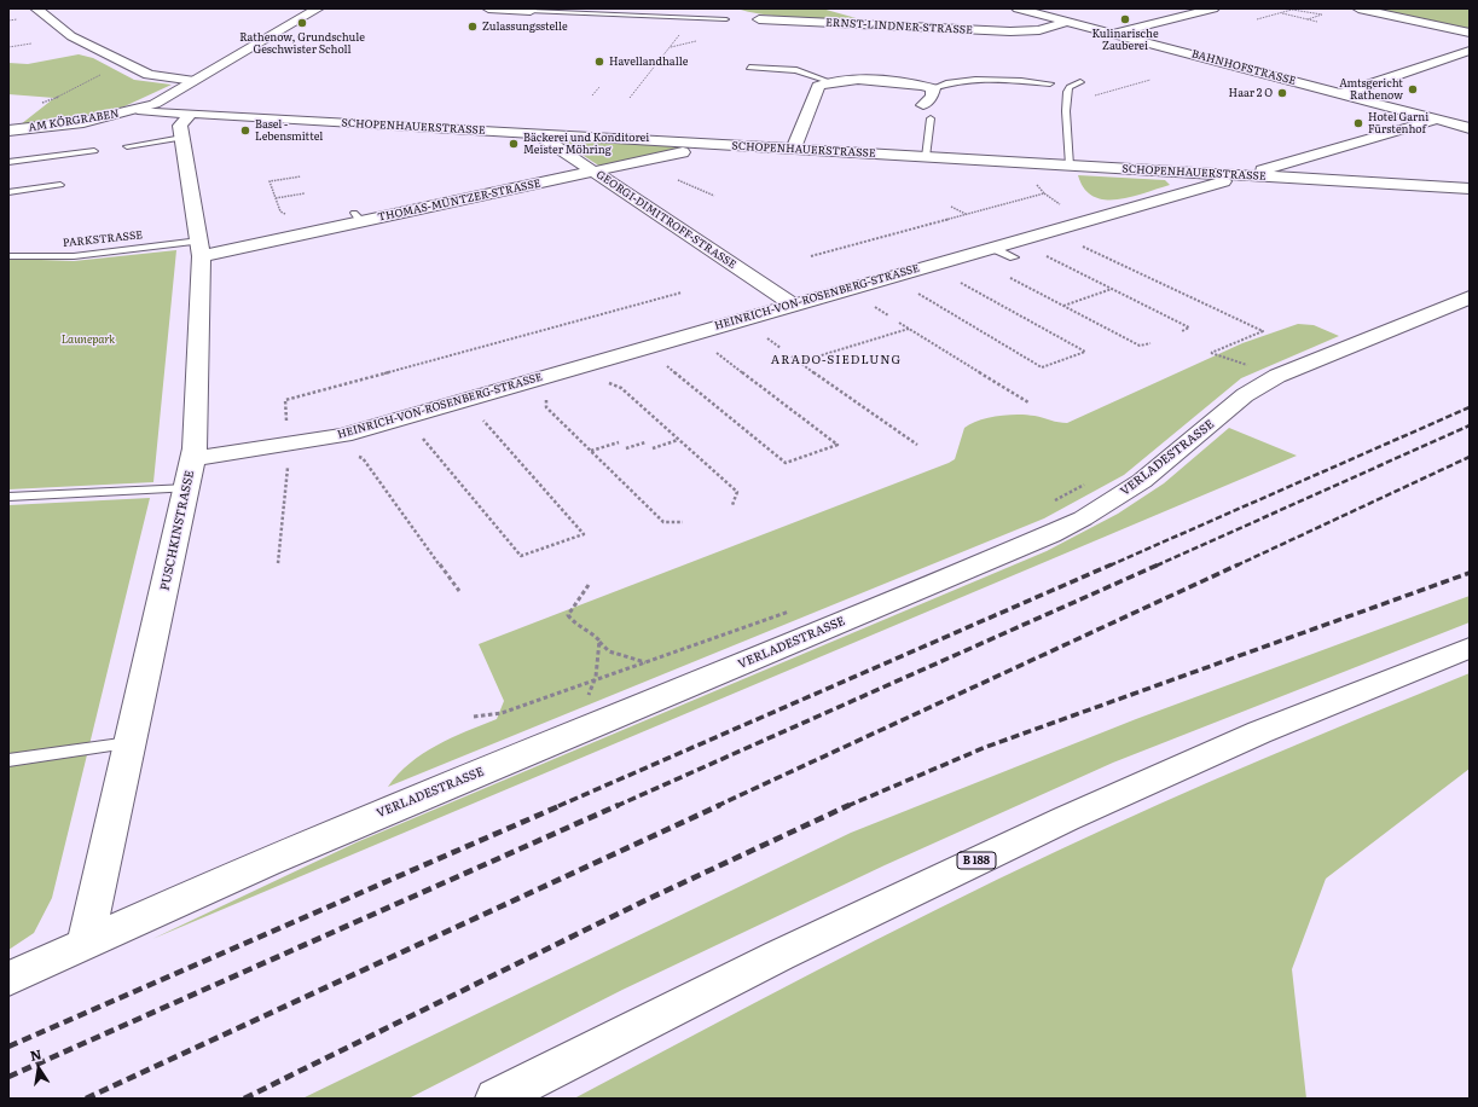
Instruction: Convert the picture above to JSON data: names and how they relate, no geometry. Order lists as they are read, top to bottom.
{
  "streets": {
    "street": [
      "ERNST-LINDNER-STRASSE",
      "BAHNHOFSTRASSE",
      "AM KÖRGRABEN",
      "SCHOPENHAUERSTRASSE",
      "THOMAS-MÜNTZER-STRASSE",
      "GEORGI-DIMITROFF-STRASSE",
      "HEINRICH-VON-ROSENBERG-STRASSE",
      "VERLADESTRASSE",
      "PUSCHKINSTRASSE",
      "B 188"
    ],
    "lane": ["PARKSTRASSE"]
  },
  "crossings": [
    ["ERNST-LINDNER-STRASSE", "BAHNHOFSTRASSE"],
    ["BAHNHOFSTRASSE", "HEINRICH-VON-ROSENBERG-STRASSE"],
    ["AM KÖRGRABEN", "SCHOPENHAUERSTRASSE"],
    ["SCHOPENHAUERSTRASSE", "THOMAS-MÜNTZER-STRASSE"],
    ["SCHOPENHAUERSTRASSE", "GEORGI-DIMITROFF-STRASSE"],
    ["SCHOPENHAUERSTRASSE", "HEINRICH-VON-ROSENBERG-STRASSE"],
    ["SCHOPENHAUERSTRASSE", "PUSCHKINSTRASSE"],
    ["THOMAS-MÜNTZER-STRASSE", "GEORGI-DIMITROFF-STRASSE"],
    ["THOMAS-MÜNTZER-STRASSE", "PARKSTRASSE"],
    ["THOMAS-MÜNTZER-STRASSE", "PUSCHKINSTRASSE"],
    ["GEORGI-DIMITROFF-STRASSE", "HEINRICH-VON-ROSENBERG-STRASSE"],
    ["PARKSTRASSE", "PUSCHKINSTRASSE"],
    ["HEINRICH-VON-ROSENBERG-STRASSE", "PUSCHKINSTRASSE"],
    ["VERLADESTRASSE", "PUSCHKINSTRASSE"]
  ],
  "districts": ["ARADO-SIEDLUNG"],
  "parks": ["Launepark"],
  "places": [
    "Kulinarische Zauberei",
    "Rathenow, Grundschule Geschwister Scholl",
    "Zulassungsstelle",
    "Havellandhalle",
    "Amtsgericht Rathenow",
    "Haar 2 O",
    "Hotel Garni Fürstenhof",
    "Basel - Lebensmittel",
    "Bäckerei und Konditorei Meister Möhring"
  ],
  "north": "top"
}
